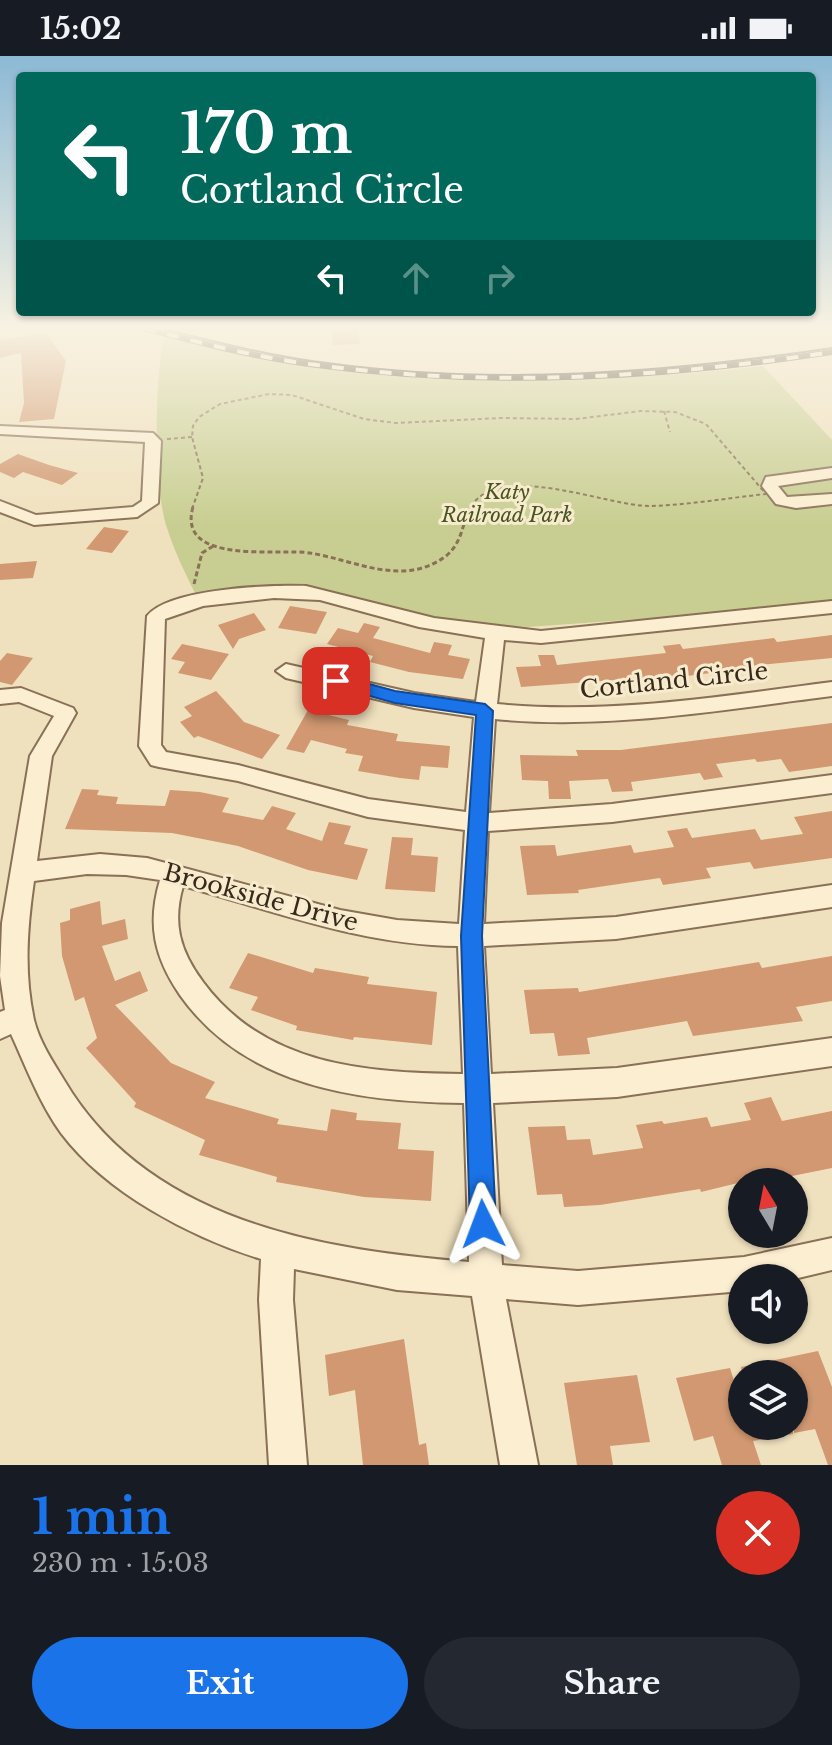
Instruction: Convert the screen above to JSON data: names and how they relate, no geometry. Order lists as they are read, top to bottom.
{
  "streets": {
    "street": ["Cortland Circle", "Brookside Drive"]
  },
  "parks": ["Katy Railroad Park"],
  "north": "top",
  "page": {
    "status": "15:02",
    "turn": ["170 m", "Cortland Circle"],
    "heading": ["1 min", "230 m · 15:03"],
    "buttons": ["Exit", "Share"]
  }
}
